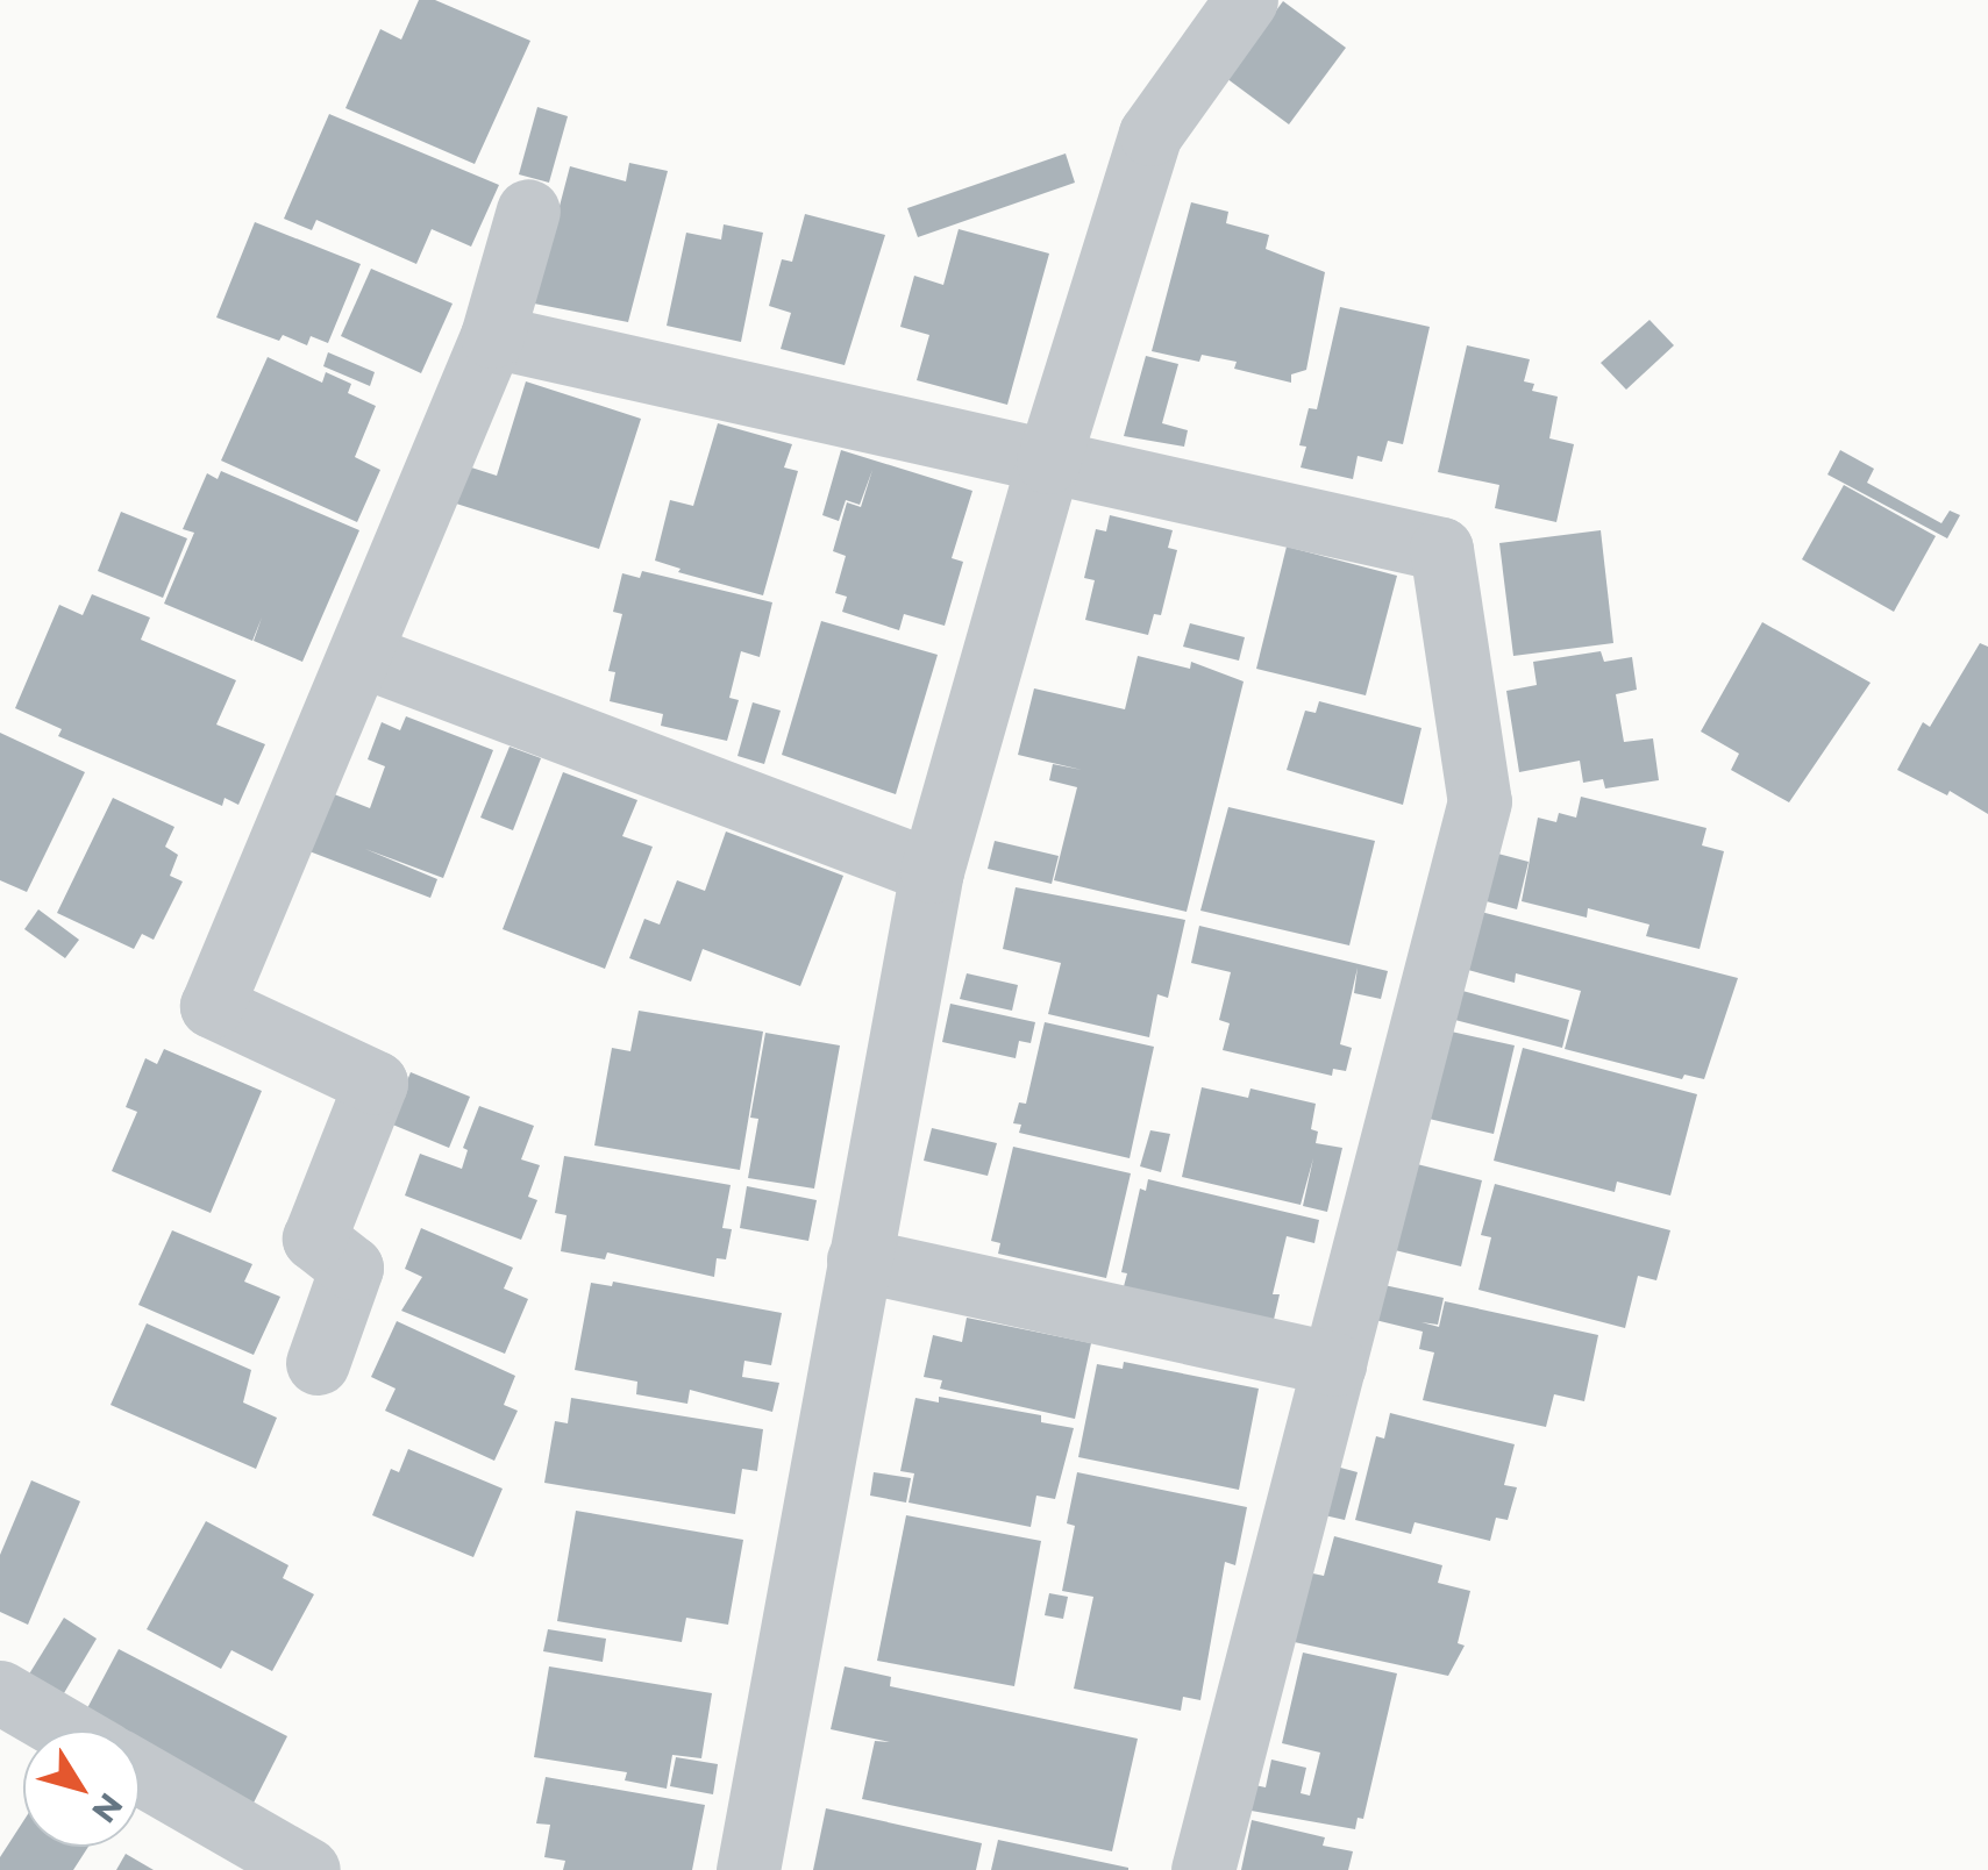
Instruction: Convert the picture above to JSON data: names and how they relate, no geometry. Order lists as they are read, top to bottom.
{
  "north": "bottom right"
}
